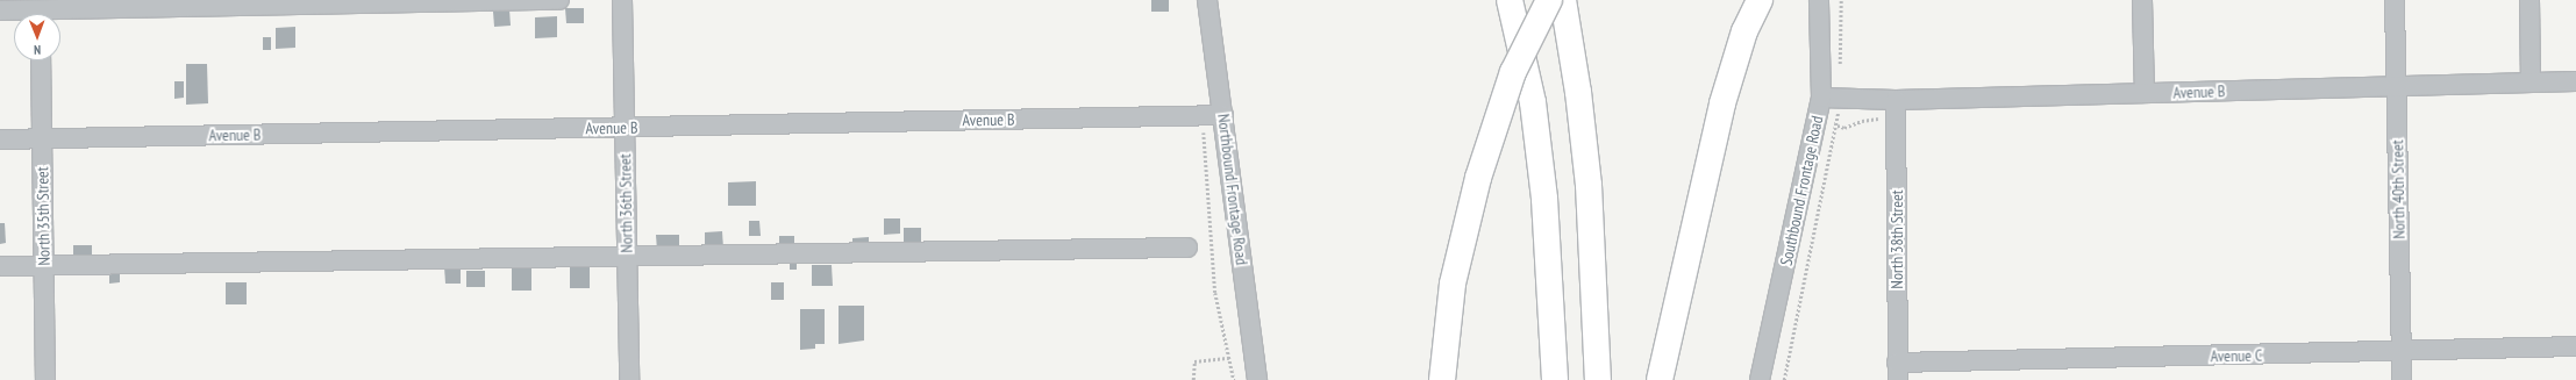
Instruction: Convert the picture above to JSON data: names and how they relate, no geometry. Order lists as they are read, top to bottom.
{
  "streets": {
    "street": [
      "Avenue B",
      "Northbound Frontage Road",
      "North 40th Street",
      "Southbound Frontage Road",
      "North 36th Street",
      "North 35th Street",
      "North 38th Street",
      "Avenue C"
    ]
  },
  "crossings": [
    ["Avenue B", "Northbound Frontage Road"],
    ["Avenue B", "North 40th Street"],
    ["Avenue B", "Southbound Frontage Road"],
    ["Avenue B", "North 36th Street"],
    ["Avenue B", "North 35th Street"],
    ["Avenue B", "North 38th Street"],
    ["North 40th Street", "Avenue C"],
    ["North 38th Street", "Avenue C"]
  ],
  "north": "bottom"
}
